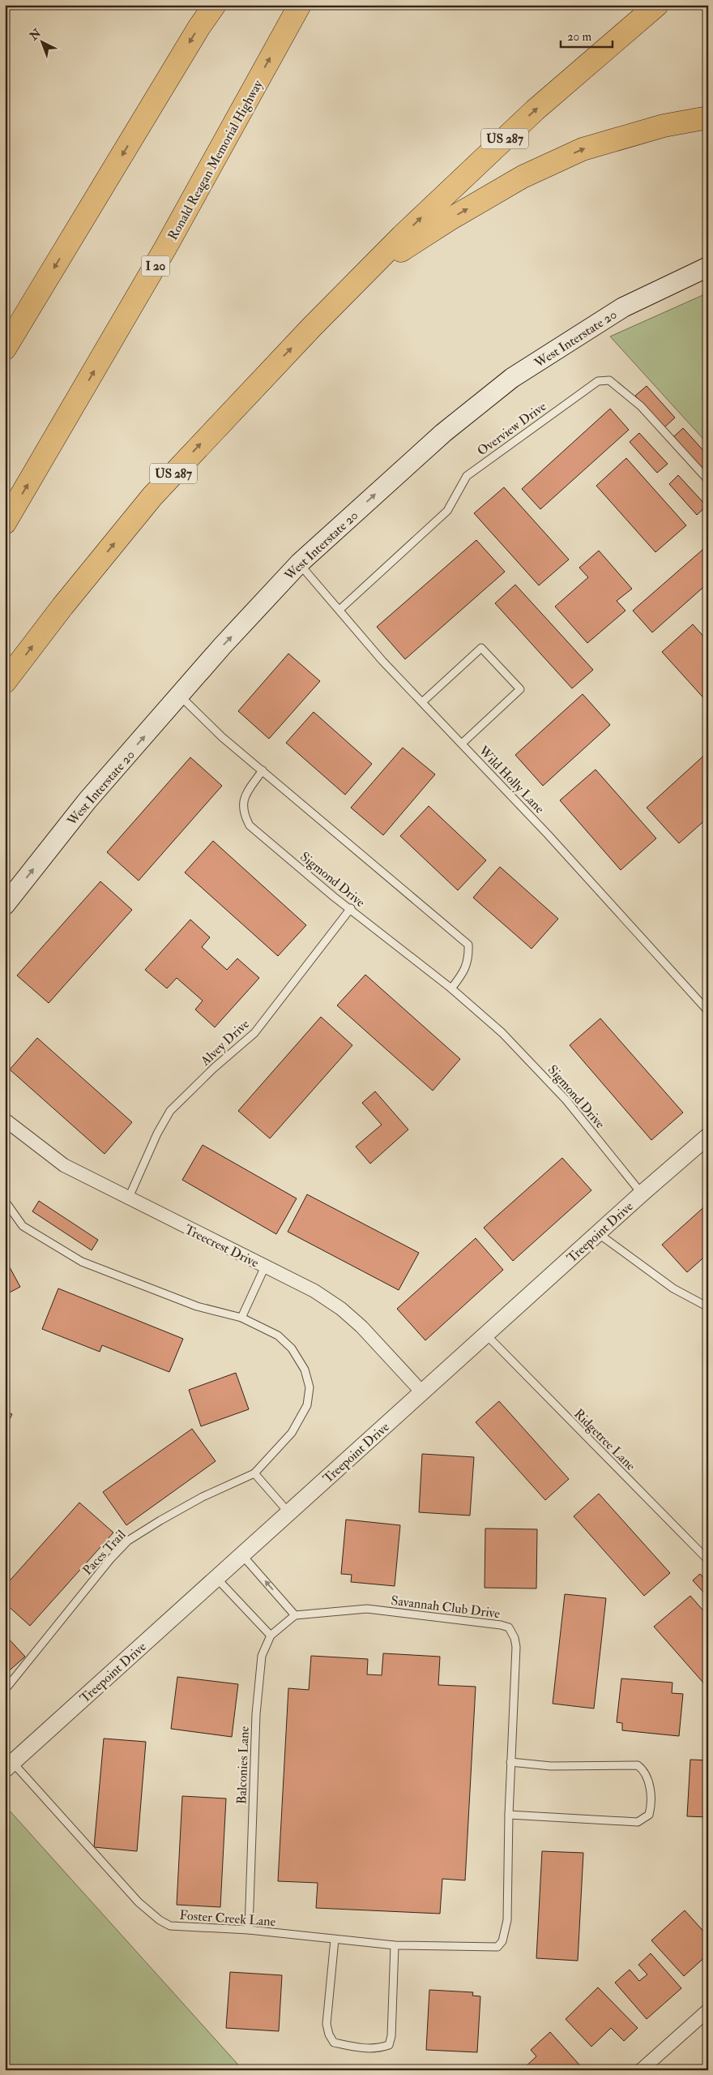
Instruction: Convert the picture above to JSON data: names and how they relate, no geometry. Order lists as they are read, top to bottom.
{
  "streets": {
    "highway": ["US 287", "Ronald Reagan Memorial Highway", "I 20"],
    "main road": ["West Interstate 20"],
    "street": ["Treepoint Drive", "Treecrest Drive"],
    "lane": [
      "Overview Drive",
      "Wild Holly Lane",
      "Sigmond Drive",
      "Alvey Drive",
      "Ridgetree Lane",
      "Paces Trail",
      "Savannah Club Drive",
      "Balconies Lane",
      "Foster Creek Lane"
    ]
  },
  "crossings": [
    ["West Interstate 20", "Wild Holly Lane"],
    ["Overview Drive", "Wild Holly Lane"],
    ["Sigmond Drive", "Alvey Drive"],
    ["Sigmond Drive", "Treepoint Drive"],
    ["Alvey Drive", "Treecrest Drive"],
    ["Treepoint Drive", "Treecrest Drive"],
    ["Treepoint Drive", "Ridgetree Lane"],
    ["Treepoint Drive", "Foster Creek Lane"],
    ["Savannah Club Drive", "Balconies Lane"],
    ["Savannah Club Drive", "Foster Creek Lane"],
    ["Balconies Lane", "Foster Creek Lane"]
  ],
  "one_way": ["West Interstate 20"],
  "scale_bar": "20 m",
  "north": "top left"
}
